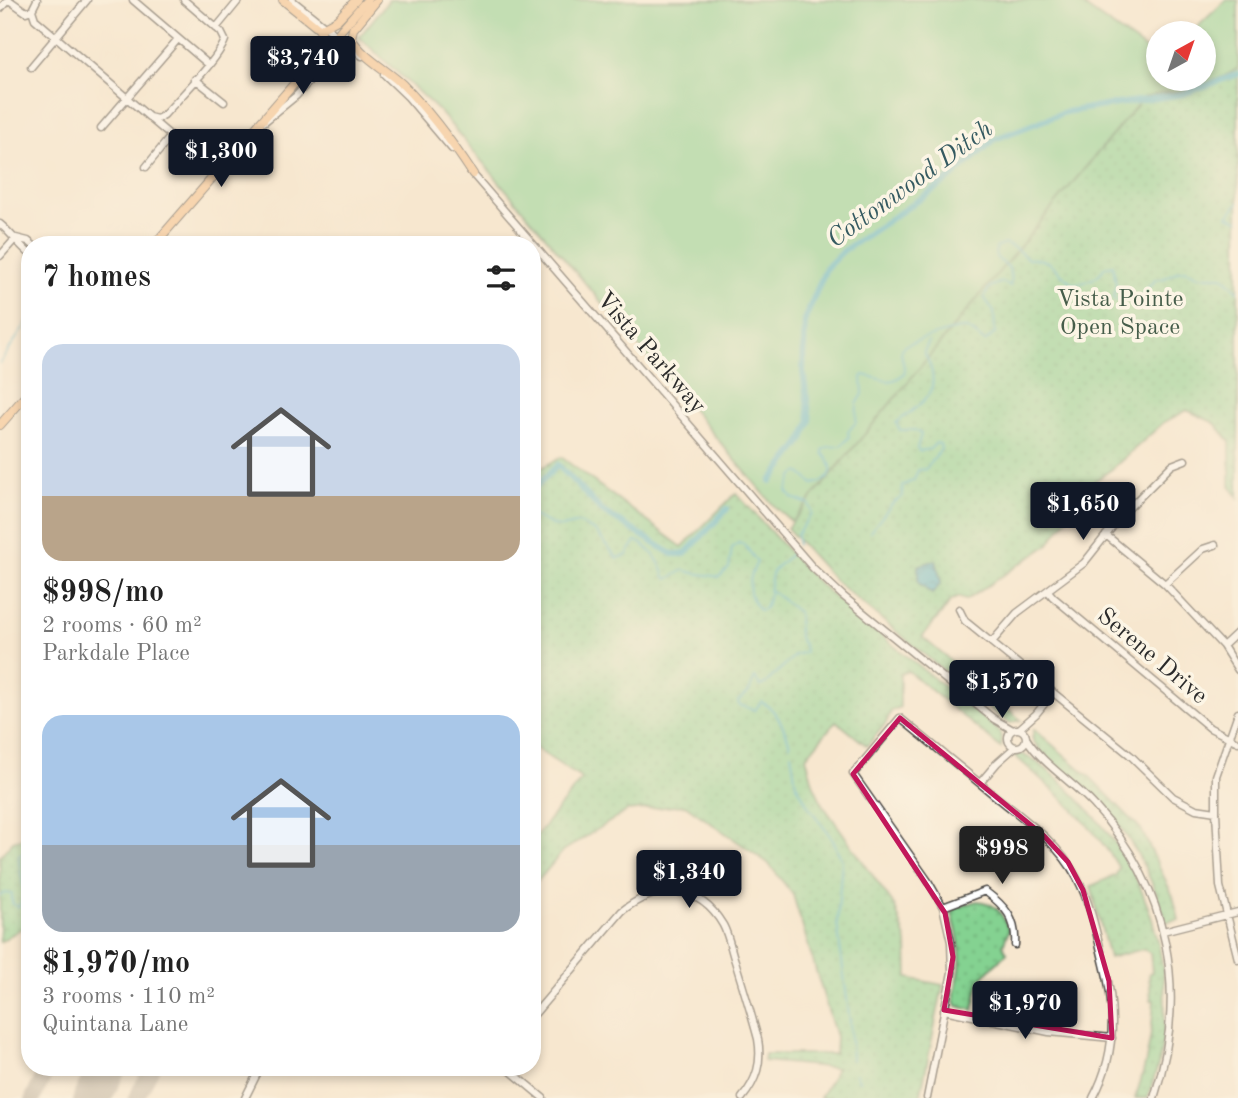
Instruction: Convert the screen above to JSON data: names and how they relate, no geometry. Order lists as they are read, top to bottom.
{
  "streets": {
    "street": ["Vista Parkway", "Serene Drive"]
  },
  "water": ["Cottonwood Ditch"],
  "parks": ["Vista Pointe Open Space"],
  "north": "top right",
  "page": {
    "price": [
      "$3,740",
      "$1,300",
      "$1,650",
      "$1,570",
      "$998",
      "$1,340",
      "$1,970"
    ],
    "heading": "7 homes",
    "list": [
      {
        "name": "$998/mo",
        "note": "2 rooms · 60 m² · Parkdale Place"
      },
      {
        "name": "$1,970/mo",
        "note": "3 rooms · 110 m² · Quintana Lane"
      }
    ]
  }
}
